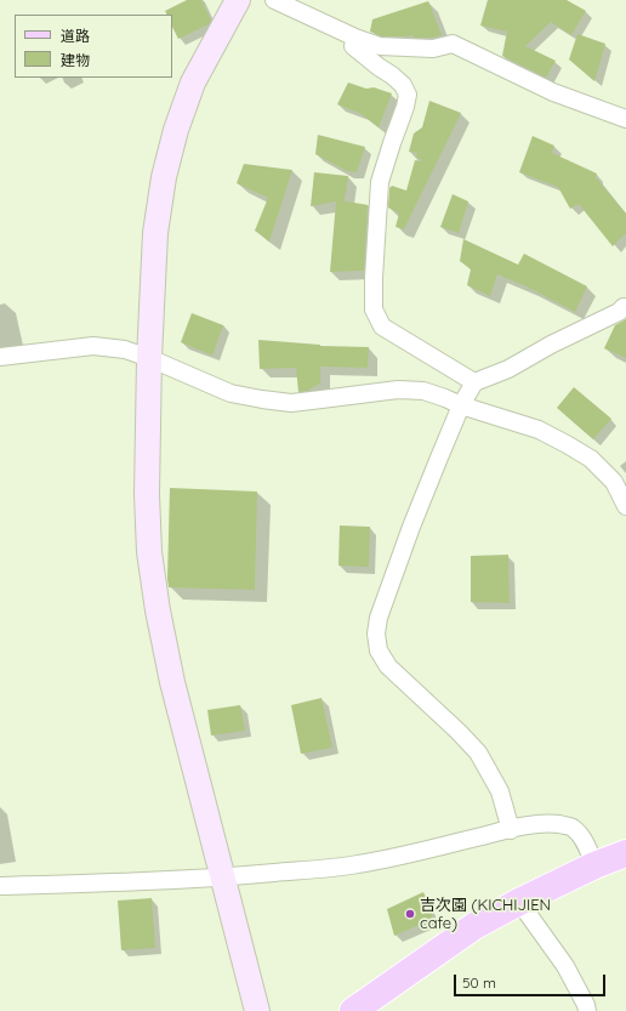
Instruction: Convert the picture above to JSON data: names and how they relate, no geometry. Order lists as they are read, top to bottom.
{
  "places": ["吉次園 (KICHIJIEN cafe)"],
  "legend": ["道路", "建物"],
  "scale_bar": "50 m"
}
